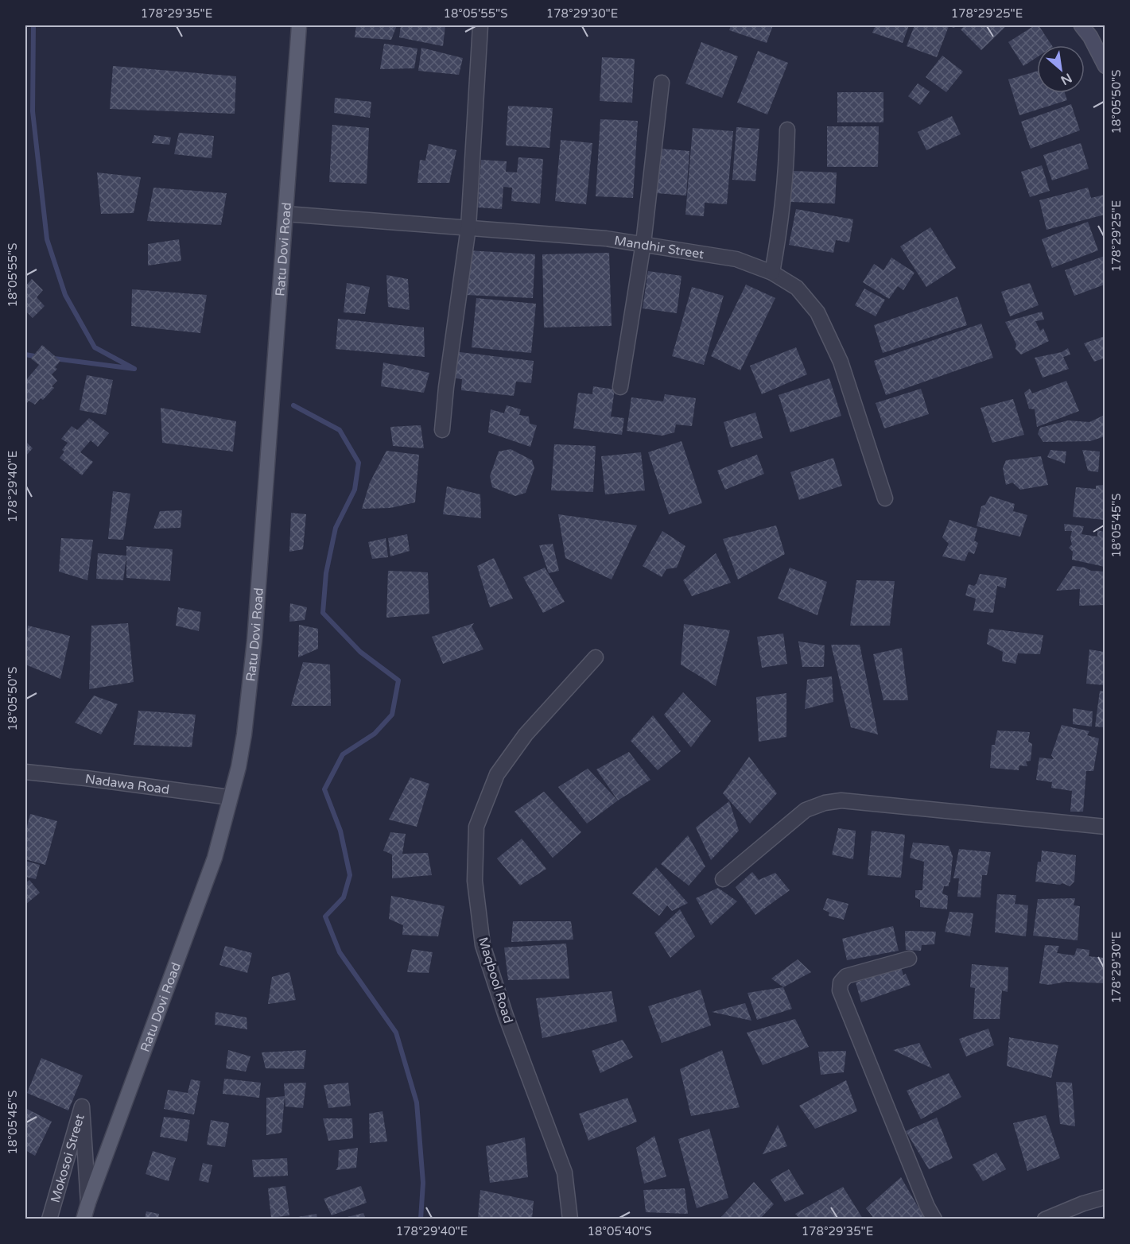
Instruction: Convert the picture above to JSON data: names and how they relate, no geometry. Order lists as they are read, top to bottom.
{
  "streets": {
    "main road": ["Ratu Dovi Road"],
    "street": [
      "Mandhir Street",
      "Nadawa Road",
      "Maqbool Road",
      "Mokosoi Street"
    ]
  },
  "crossings": [
    ["Mandhir Street", "Ratu Dovi Road"],
    ["Ratu Dovi Road", "Nadawa Road"],
    ["Ratu Dovi Road", "Mokosoi Street"]
  ],
  "north": "bottom right",
  "coordinates": [
    "178°29'35\"E",
    "18°05'55\"S",
    "178°29'30\"E",
    "178°29'25\"E",
    "18°05'50\"S",
    "178°29'40\"E",
    "18°05'45\"S",
    "18°05'40\"S"
  ]
}
